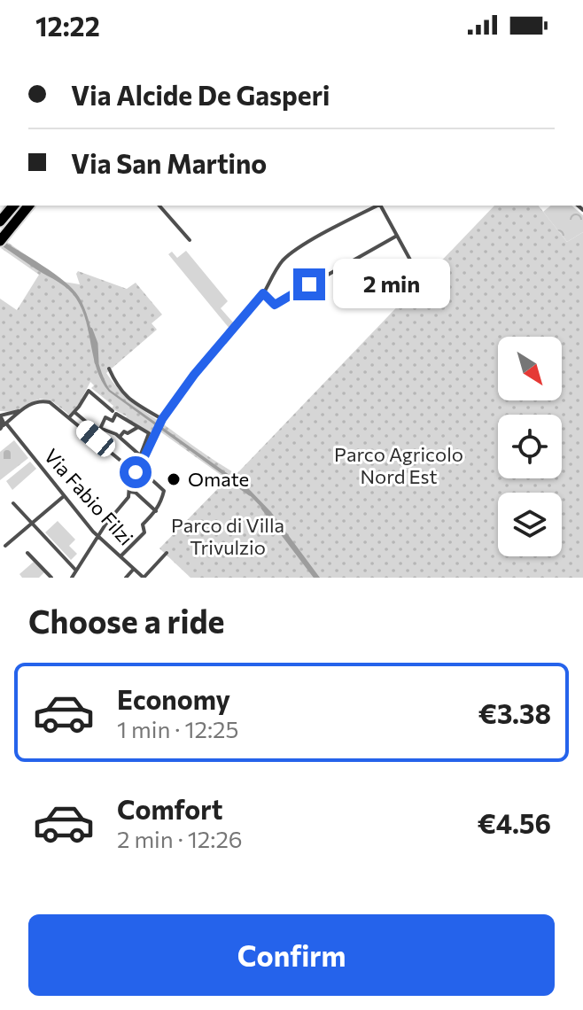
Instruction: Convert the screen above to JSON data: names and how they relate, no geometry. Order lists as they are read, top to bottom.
{
  "streets": {
    "street": ["Via Fabio Filzi"]
  },
  "parks": ["Parco Agricolo Nord Est", "Parco di Villa Trivulzio"],
  "places": ["Omate"],
  "north": "bottom right",
  "page": {
    "status": "12:22",
    "banner": ["Via Alcide De Gasperi", "Via San Martino"],
    "bubble": "2 min",
    "heading": "Choose a ride",
    "list": [
      {
        "name": "Economy",
        "note": "1 min · 12:25",
        "value": "€3.38"
      },
      {
        "name": "Comfort",
        "note": "2 min · 12:26",
        "value": "€4.56"
      }
    ],
    "buttons": "Confirm"
  }
}
